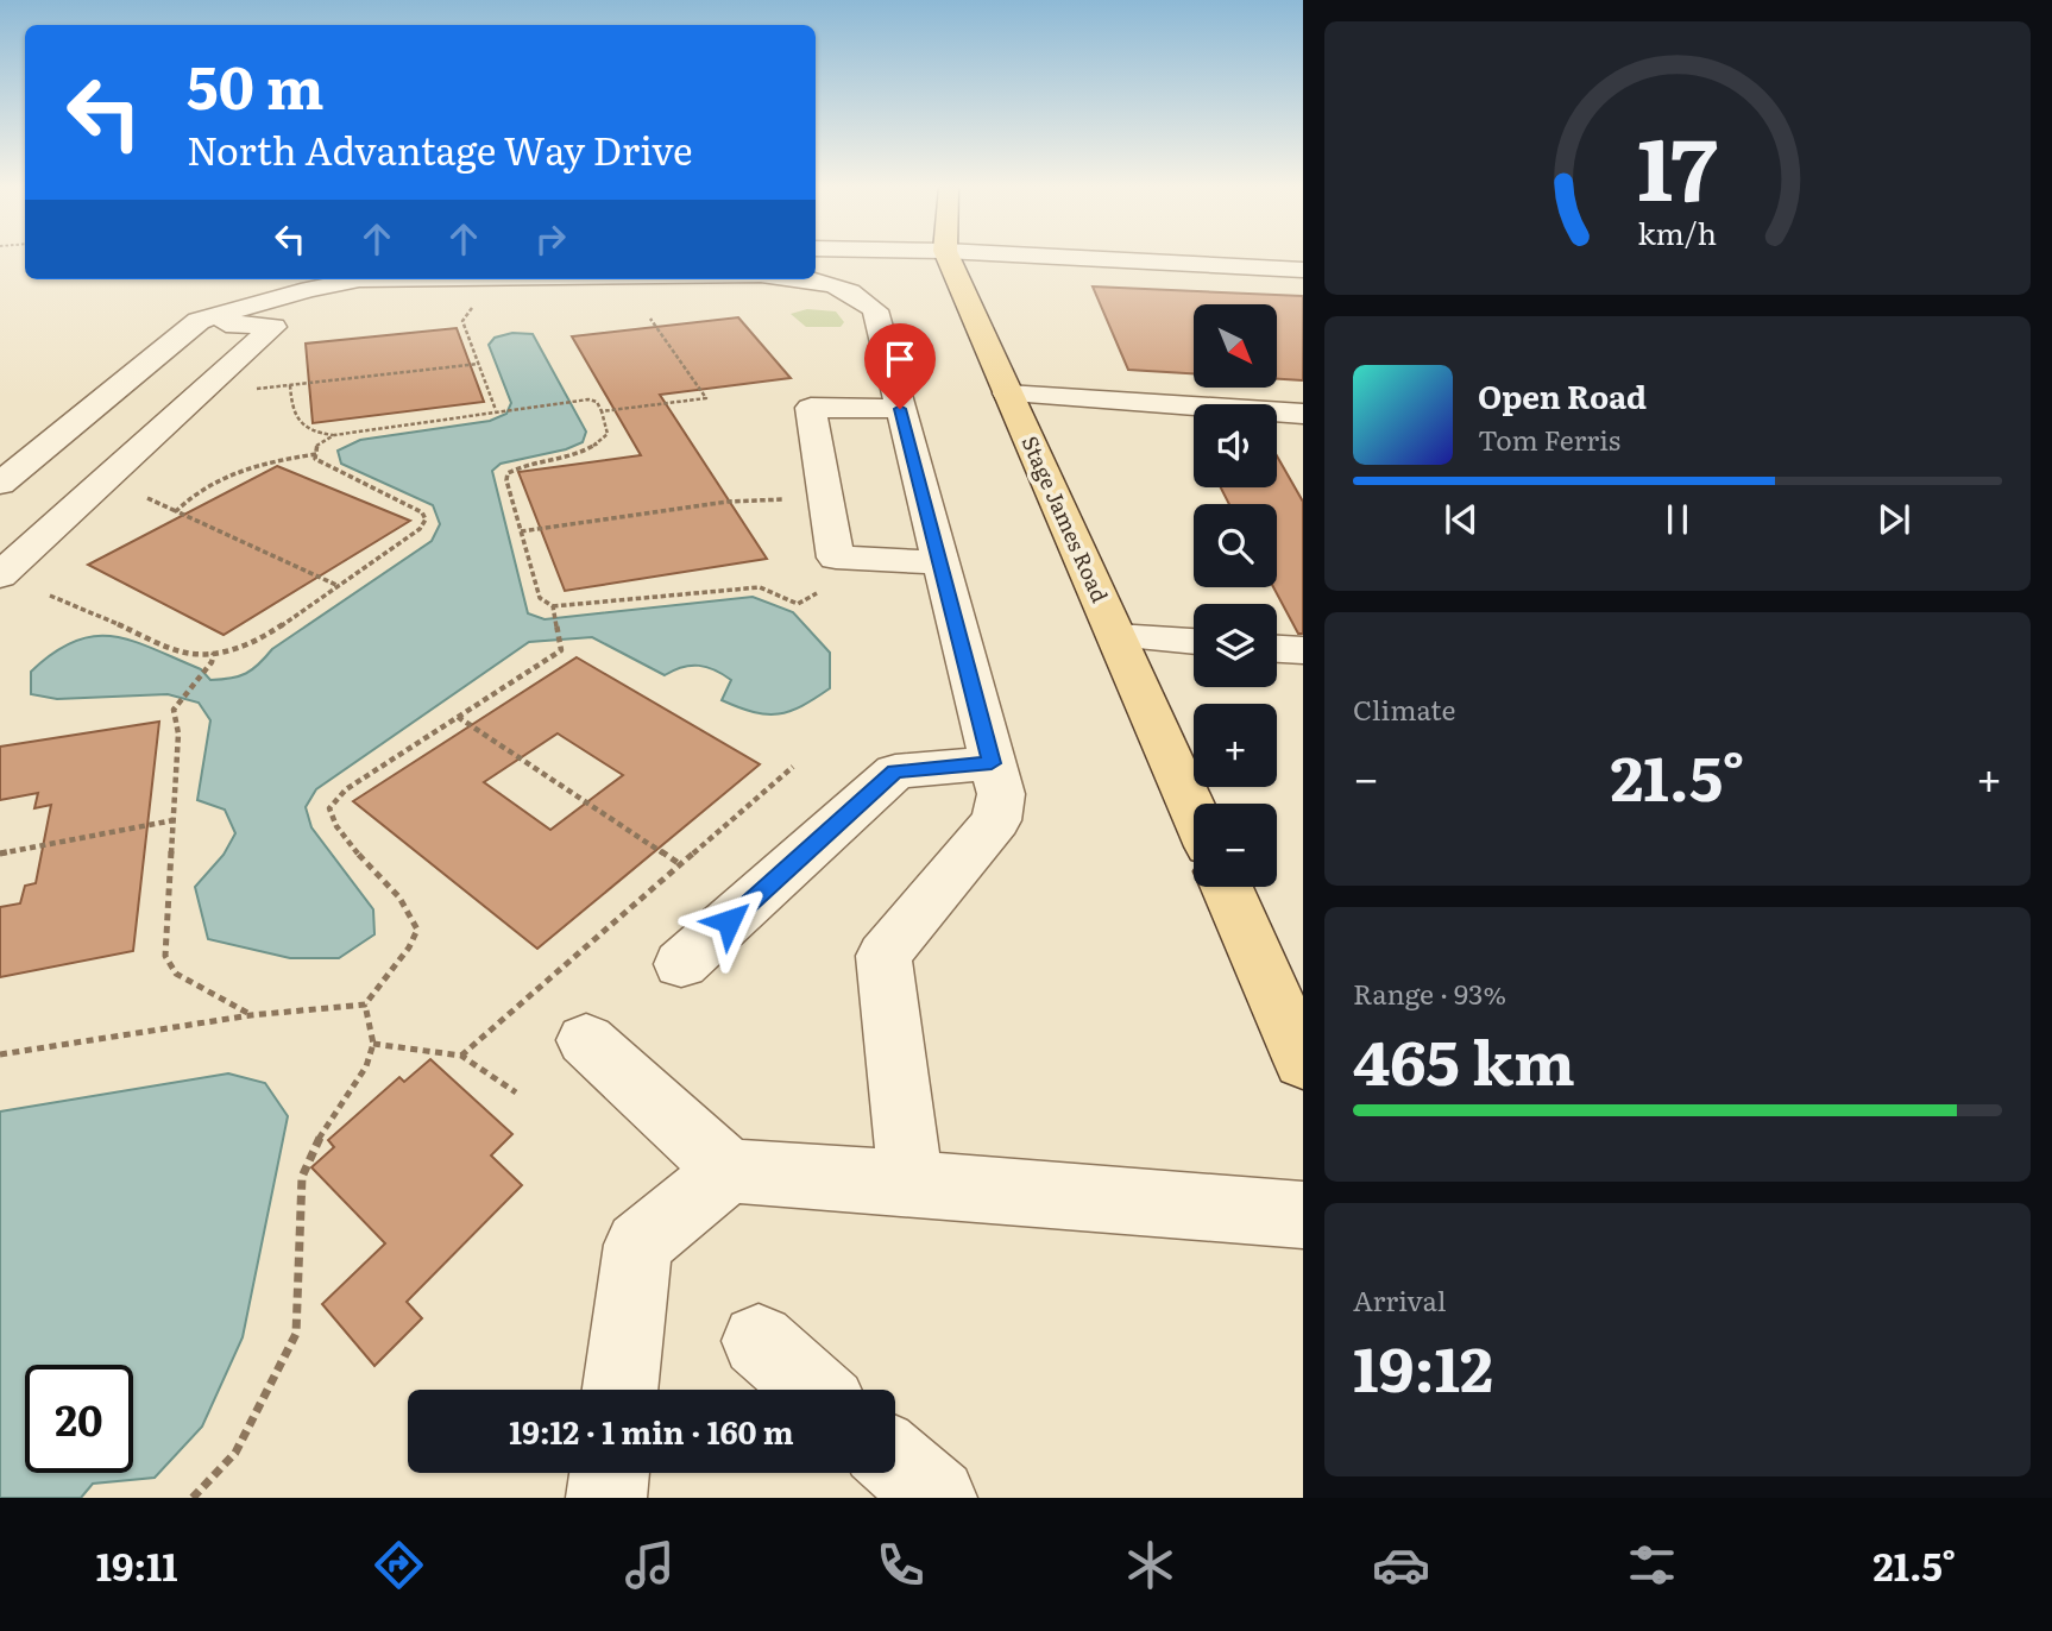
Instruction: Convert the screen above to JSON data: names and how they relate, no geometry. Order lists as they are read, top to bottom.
{
  "streets": {
    "main road": ["Stage James Road"]
  },
  "north": "bottom right",
  "page": {
    "turn": ["50 m", "North Advantage Way Drive"],
    "map_buttons": ["+", "−"],
    "song": ["Open Road", "Tom Ferris"],
    "tile": [
      "Climate",
      ["Range · 93%", "465 km"],
      ["Arrival", "19:12"]
    ],
    "heat": ["−", "21.5°", "+"],
    "limit": "20",
    "trip": "19:12 · 1 min · 160 m",
    "tabs": ["19:11", "21.5°"],
    "gauge": ["17", "km/h"]
  }
}
